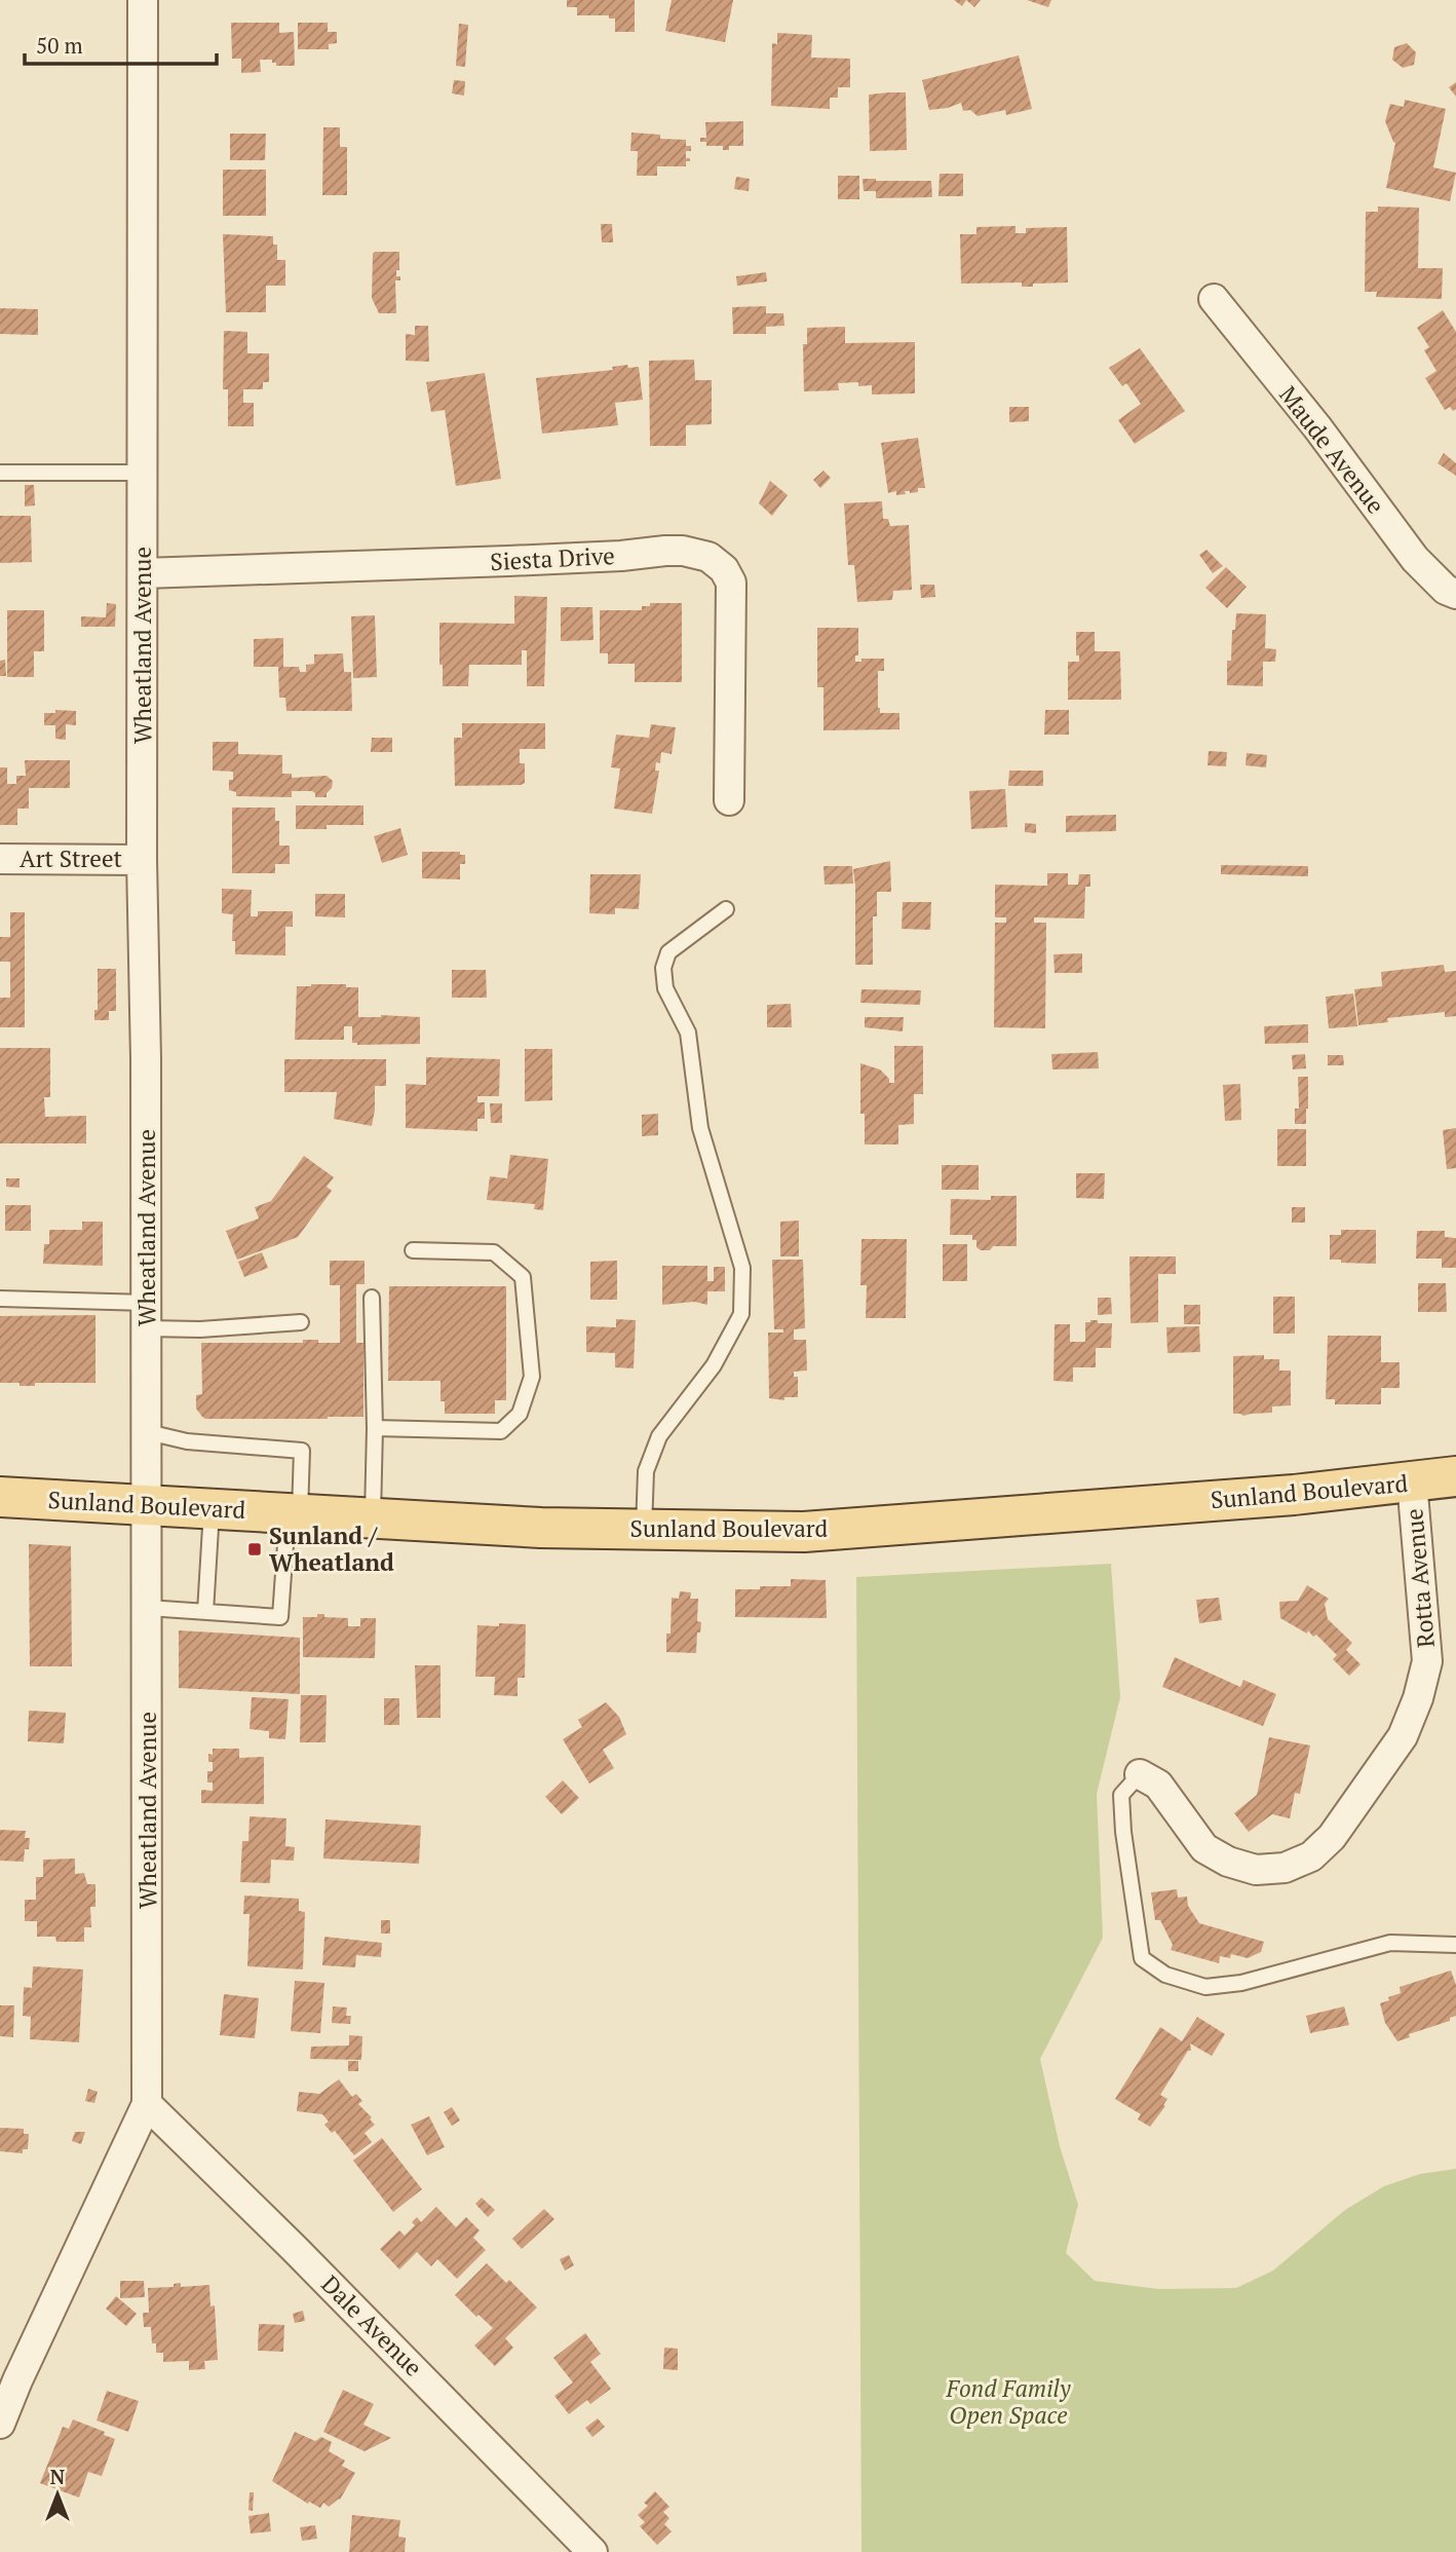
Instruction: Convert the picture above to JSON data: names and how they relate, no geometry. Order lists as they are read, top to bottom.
{
  "streets": {
    "main road": ["Sunland Boulevard"],
    "street": [
      "Maude Avenue",
      "Siesta Drive",
      "Wheatland Avenue",
      "Art Street",
      "Rotta Avenue",
      "Dale Avenue"
    ]
  },
  "crossings": [
    ["Siesta Drive", "Wheatland Avenue"],
    ["Wheatland Avenue", "Art Street"],
    ["Wheatland Avenue", "Sunland Boulevard"],
    ["Wheatland Avenue", "Dale Avenue"],
    ["Sunland Boulevard", "Rotta Avenue"]
  ],
  "parks": ["Fond Family Open Space"],
  "places": {
    "transit": ["Sunland / Wheatland"]
  },
  "scale_bar": "50 m",
  "north": "top"
}
